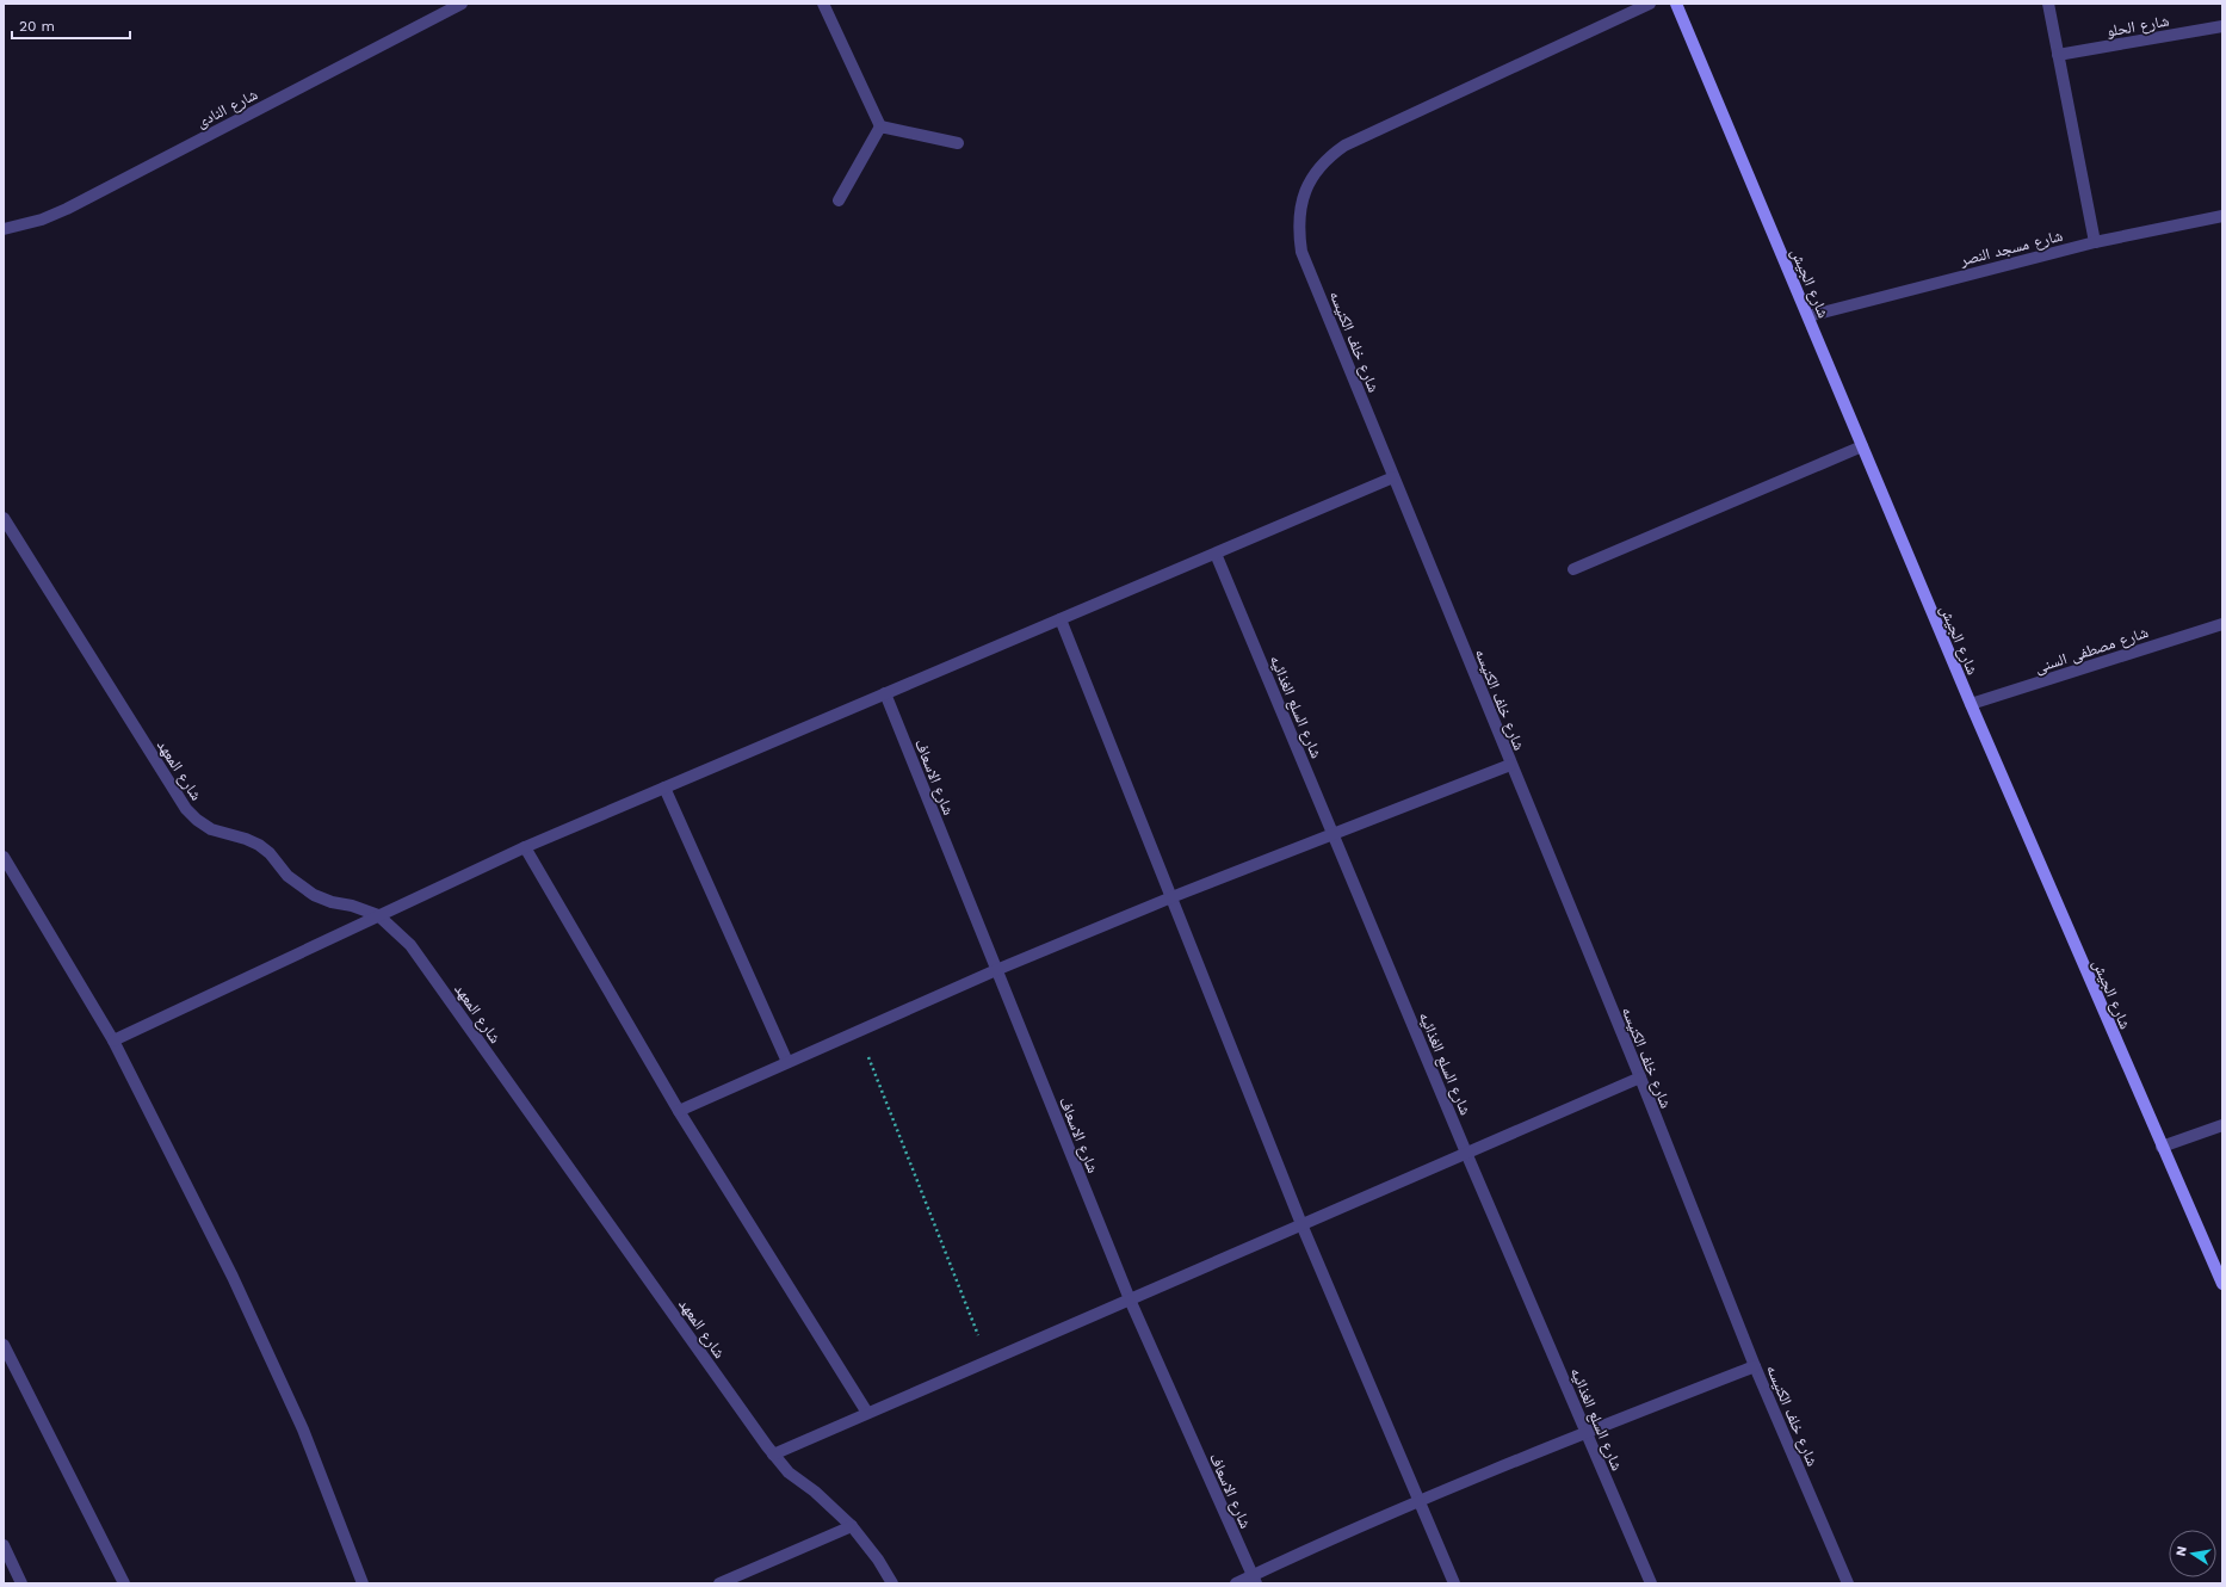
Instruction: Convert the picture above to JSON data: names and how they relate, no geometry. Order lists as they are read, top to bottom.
{
  "streets": {
    "main road": ["شارع الجيش"],
    "street": [
      "شارع الحلو",
      "شارع النادى",
      "شارع مسجد النصر",
      "شارع خلف الكنيسه",
      "شارع مصطفى السنى",
      "شارع السلع الغذائيه",
      "شارع المعهد",
      "شارع الاسعاف"
    ]
  },
  "crossings": [
    ["شارع مسجد النصر", "شارع الجيش"],
    ["شارع الجيش", "شارع مصطفى السنى"]
  ],
  "scale_bar": "20 m",
  "north": "left"
}
